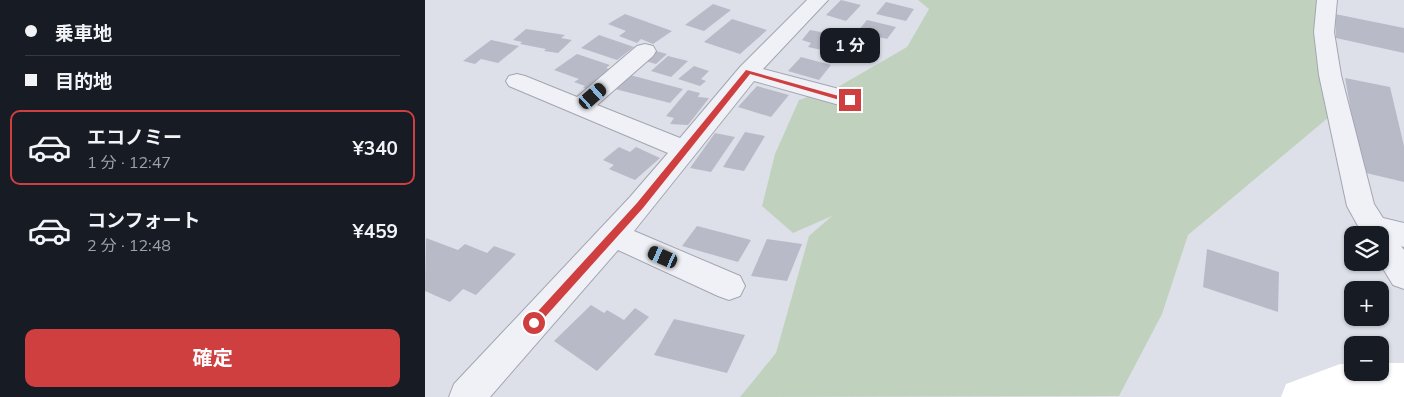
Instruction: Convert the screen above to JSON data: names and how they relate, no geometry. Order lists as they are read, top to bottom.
{
  "page": {
    "banner": ["乗車地", "目的地"],
    "bubble": "1 分",
    "list": [
      {
        "name": "エコノミー",
        "note": "1 分 · 12:47",
        "value": "¥340"
      },
      {
        "name": "コンフォート",
        "note": "2 分 · 12:48",
        "value": "¥459"
      }
    ],
    "map_buttons": ["+", "−"],
    "buttons": "確定"
  }
}
